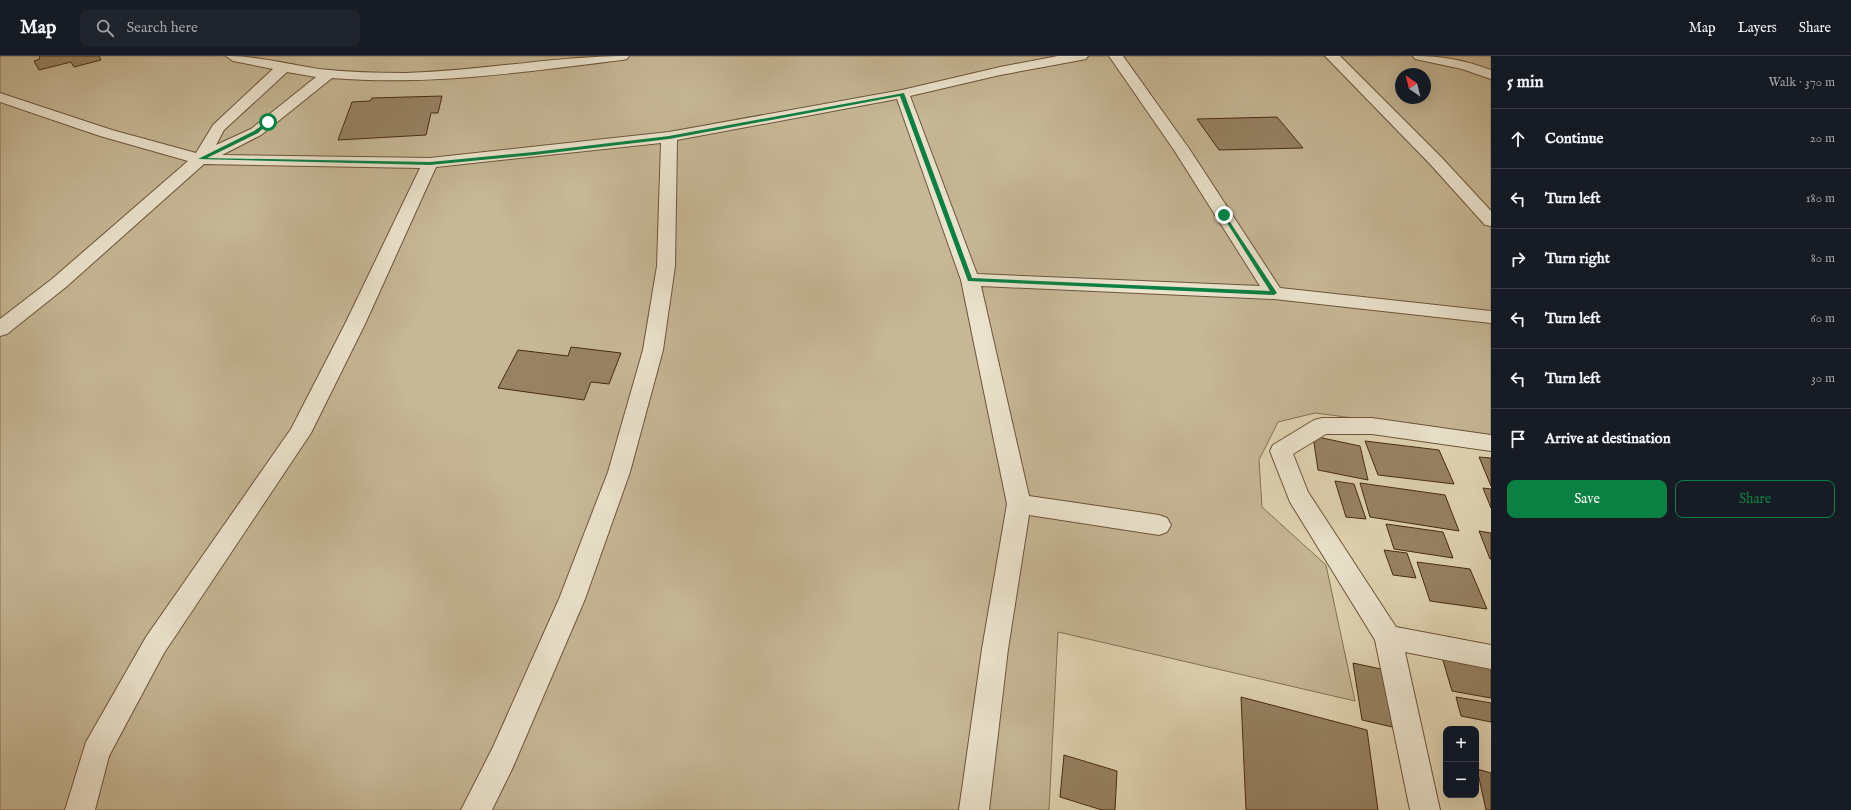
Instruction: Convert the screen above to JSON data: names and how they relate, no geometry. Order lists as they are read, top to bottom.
{
  "north": "top left",
  "page": {
    "header": "Map",
    "search": "Search here",
    "nav": ["Map", "Layers", "Share"],
    "heading": ["5 min", "Walk · 370 m"],
    "list": [
      ["Continue", "20 m"],
      ["Turn left", "180 m"],
      ["Turn right", "80 m"],
      ["Turn left", "60 m"],
      ["Turn left", "30 m"],
      "Arrive at destination"
    ],
    "buttons": ["Save", "Share"],
    "map_buttons": ["+", "−"]
  }
}
